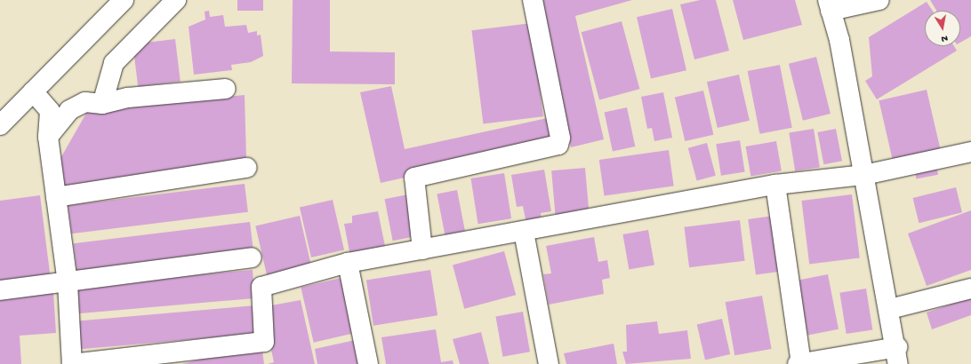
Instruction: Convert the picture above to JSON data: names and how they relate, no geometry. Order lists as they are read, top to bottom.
{
  "north": "bottom"
}
